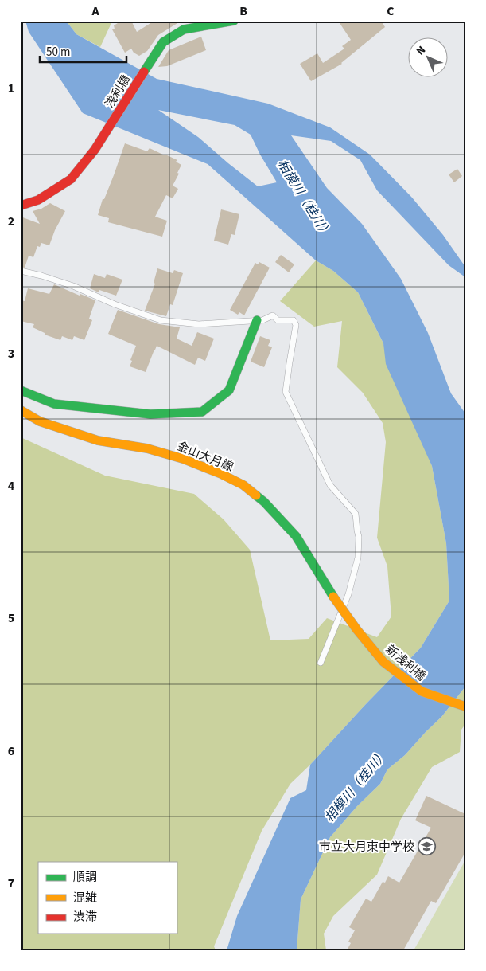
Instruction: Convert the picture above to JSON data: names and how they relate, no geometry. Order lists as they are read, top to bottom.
{
  "streets": {
    "street": ["浅利橋", "金山大月線", "新浅利橋"]
  },
  "crossings": [
    ["金山大月線", "新浅利橋"]
  ],
  "water": ["相模川（桂川）"],
  "places": {
    "school or university": ["市立大月東中学校"]
  },
  "legend": ["順調", "混雑", "渋滞"],
  "scale_bar": "50 m",
  "north": "top left",
  "grid": {
    "columns": ["A", "B", "C"],
    "rows": [
      "1",
      "2",
      "3",
      "4",
      "5",
      "6",
      "7"
    ]
  }
}
